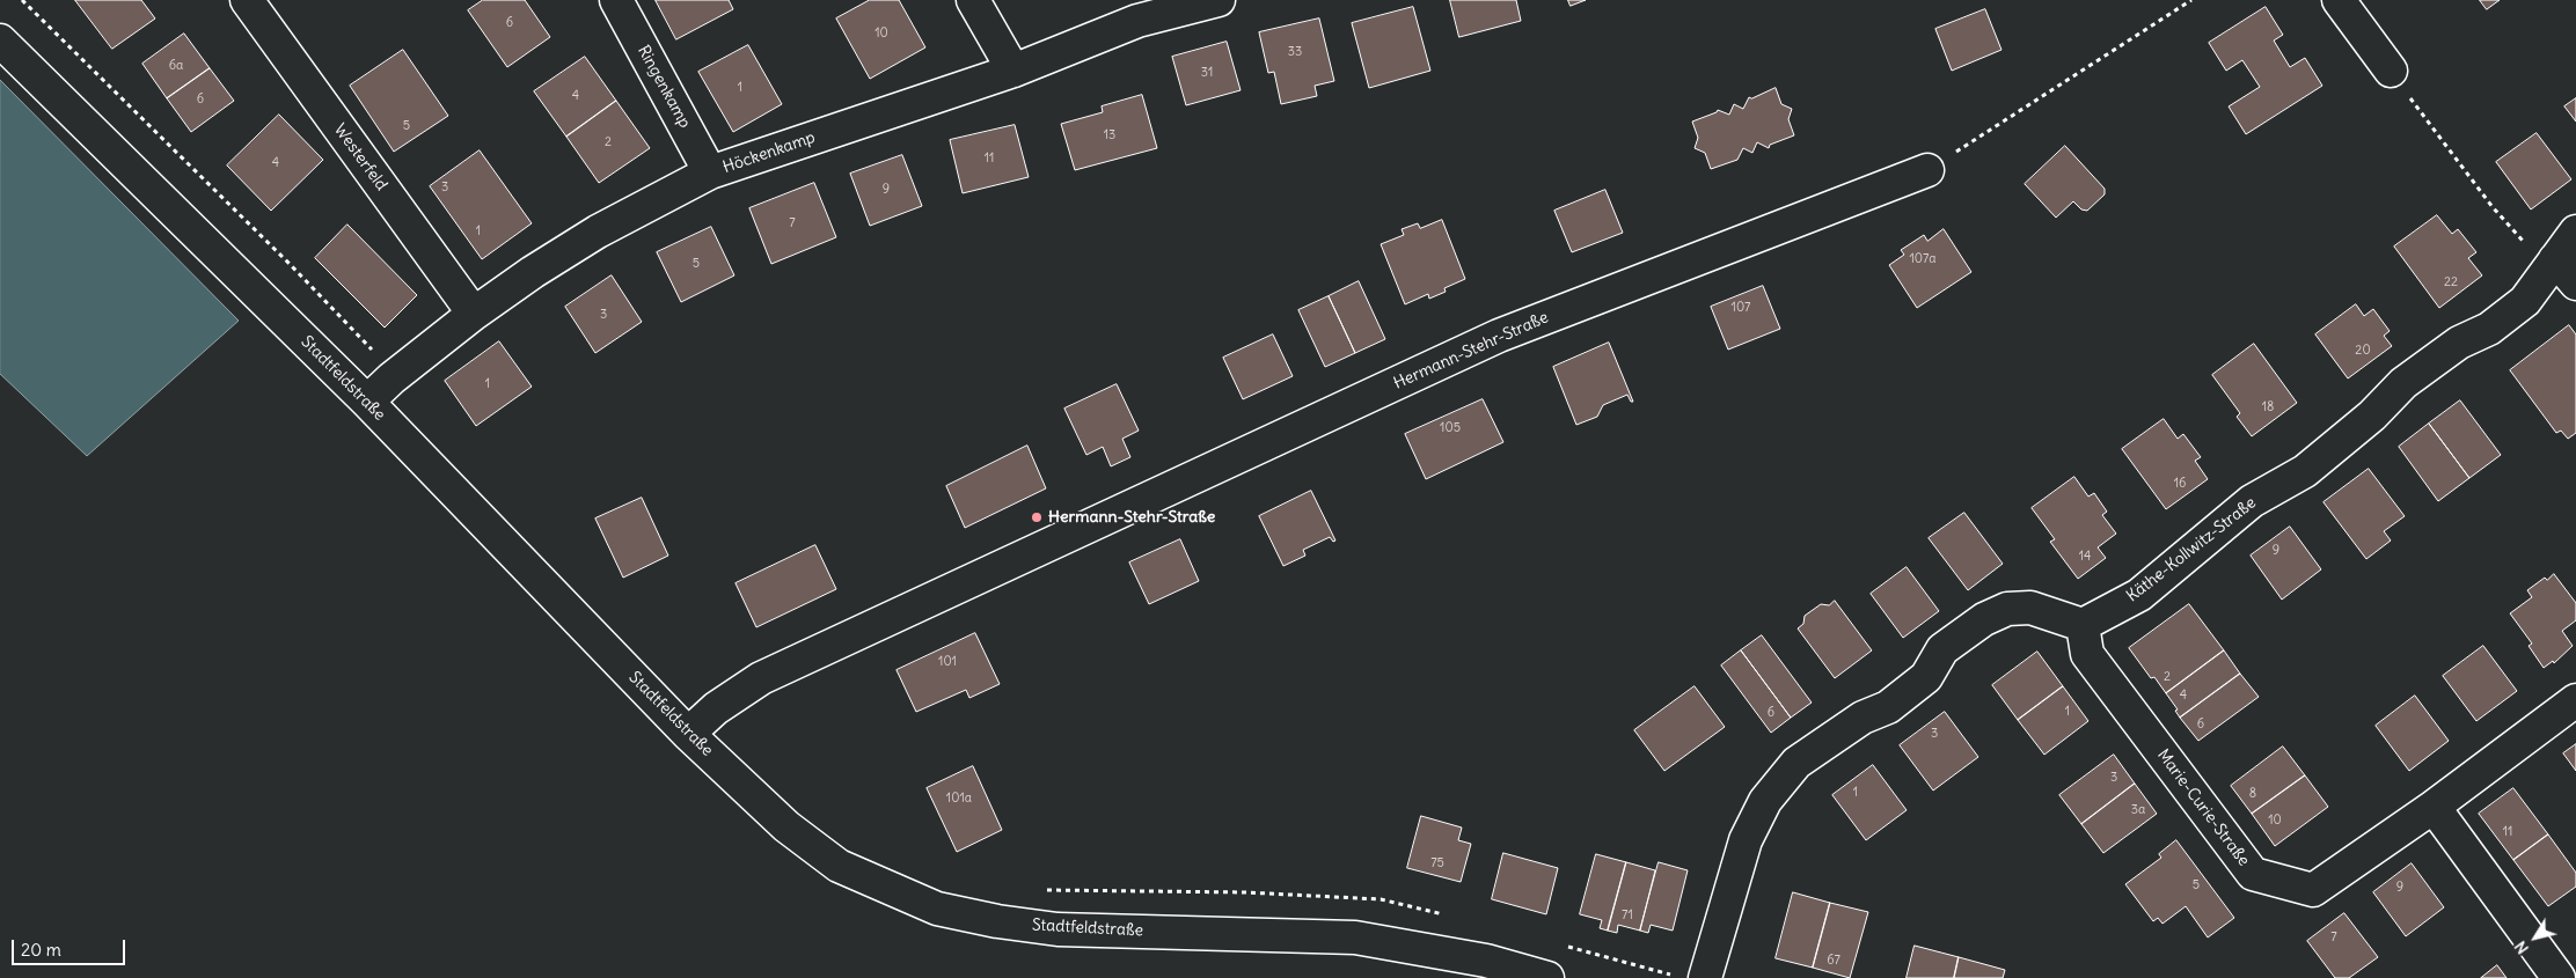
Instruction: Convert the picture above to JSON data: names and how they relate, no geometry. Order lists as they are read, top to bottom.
{
  "streets": {
    "street": [
      "Ringenkamp",
      "Höckenkamp",
      "Westerfeld",
      "Hermann-Stehr-Straße",
      "Stadtfeldstraße",
      "Käthe-Kollwitz-Straße",
      "Marie-Curie-Straße"
    ]
  },
  "crossings": [
    ["Ringenkamp", "Höckenkamp"],
    ["Höckenkamp", "Westerfeld"],
    ["Höckenkamp", "Stadtfeldstraße"],
    ["Hermann-Stehr-Straße", "Stadtfeldstraße"],
    ["Käthe-Kollwitz-Straße", "Marie-Curie-Straße"]
  ],
  "places": ["Hermann-Stehr-Straße"],
  "house_numbers": [
    "6",
    "10",
    "33",
    "6a",
    "31",
    "1",
    "4",
    "6",
    "5",
    "13",
    "2",
    "11",
    "4",
    "3",
    "9",
    "7",
    "1",
    "107a",
    "5",
    "22",
    "107",
    "3",
    "20",
    "1",
    "18",
    "105",
    "16",
    "9",
    "14",
    "101",
    "2",
    "4",
    "1",
    "6",
    "6",
    "3",
    "3",
    "1",
    "8",
    "101a",
    "3a",
    "10",
    "11",
    "75",
    "5",
    "9",
    "71",
    "7",
    "67"
  ],
  "scale_bar": "20 m",
  "north": "bottom left"
}
